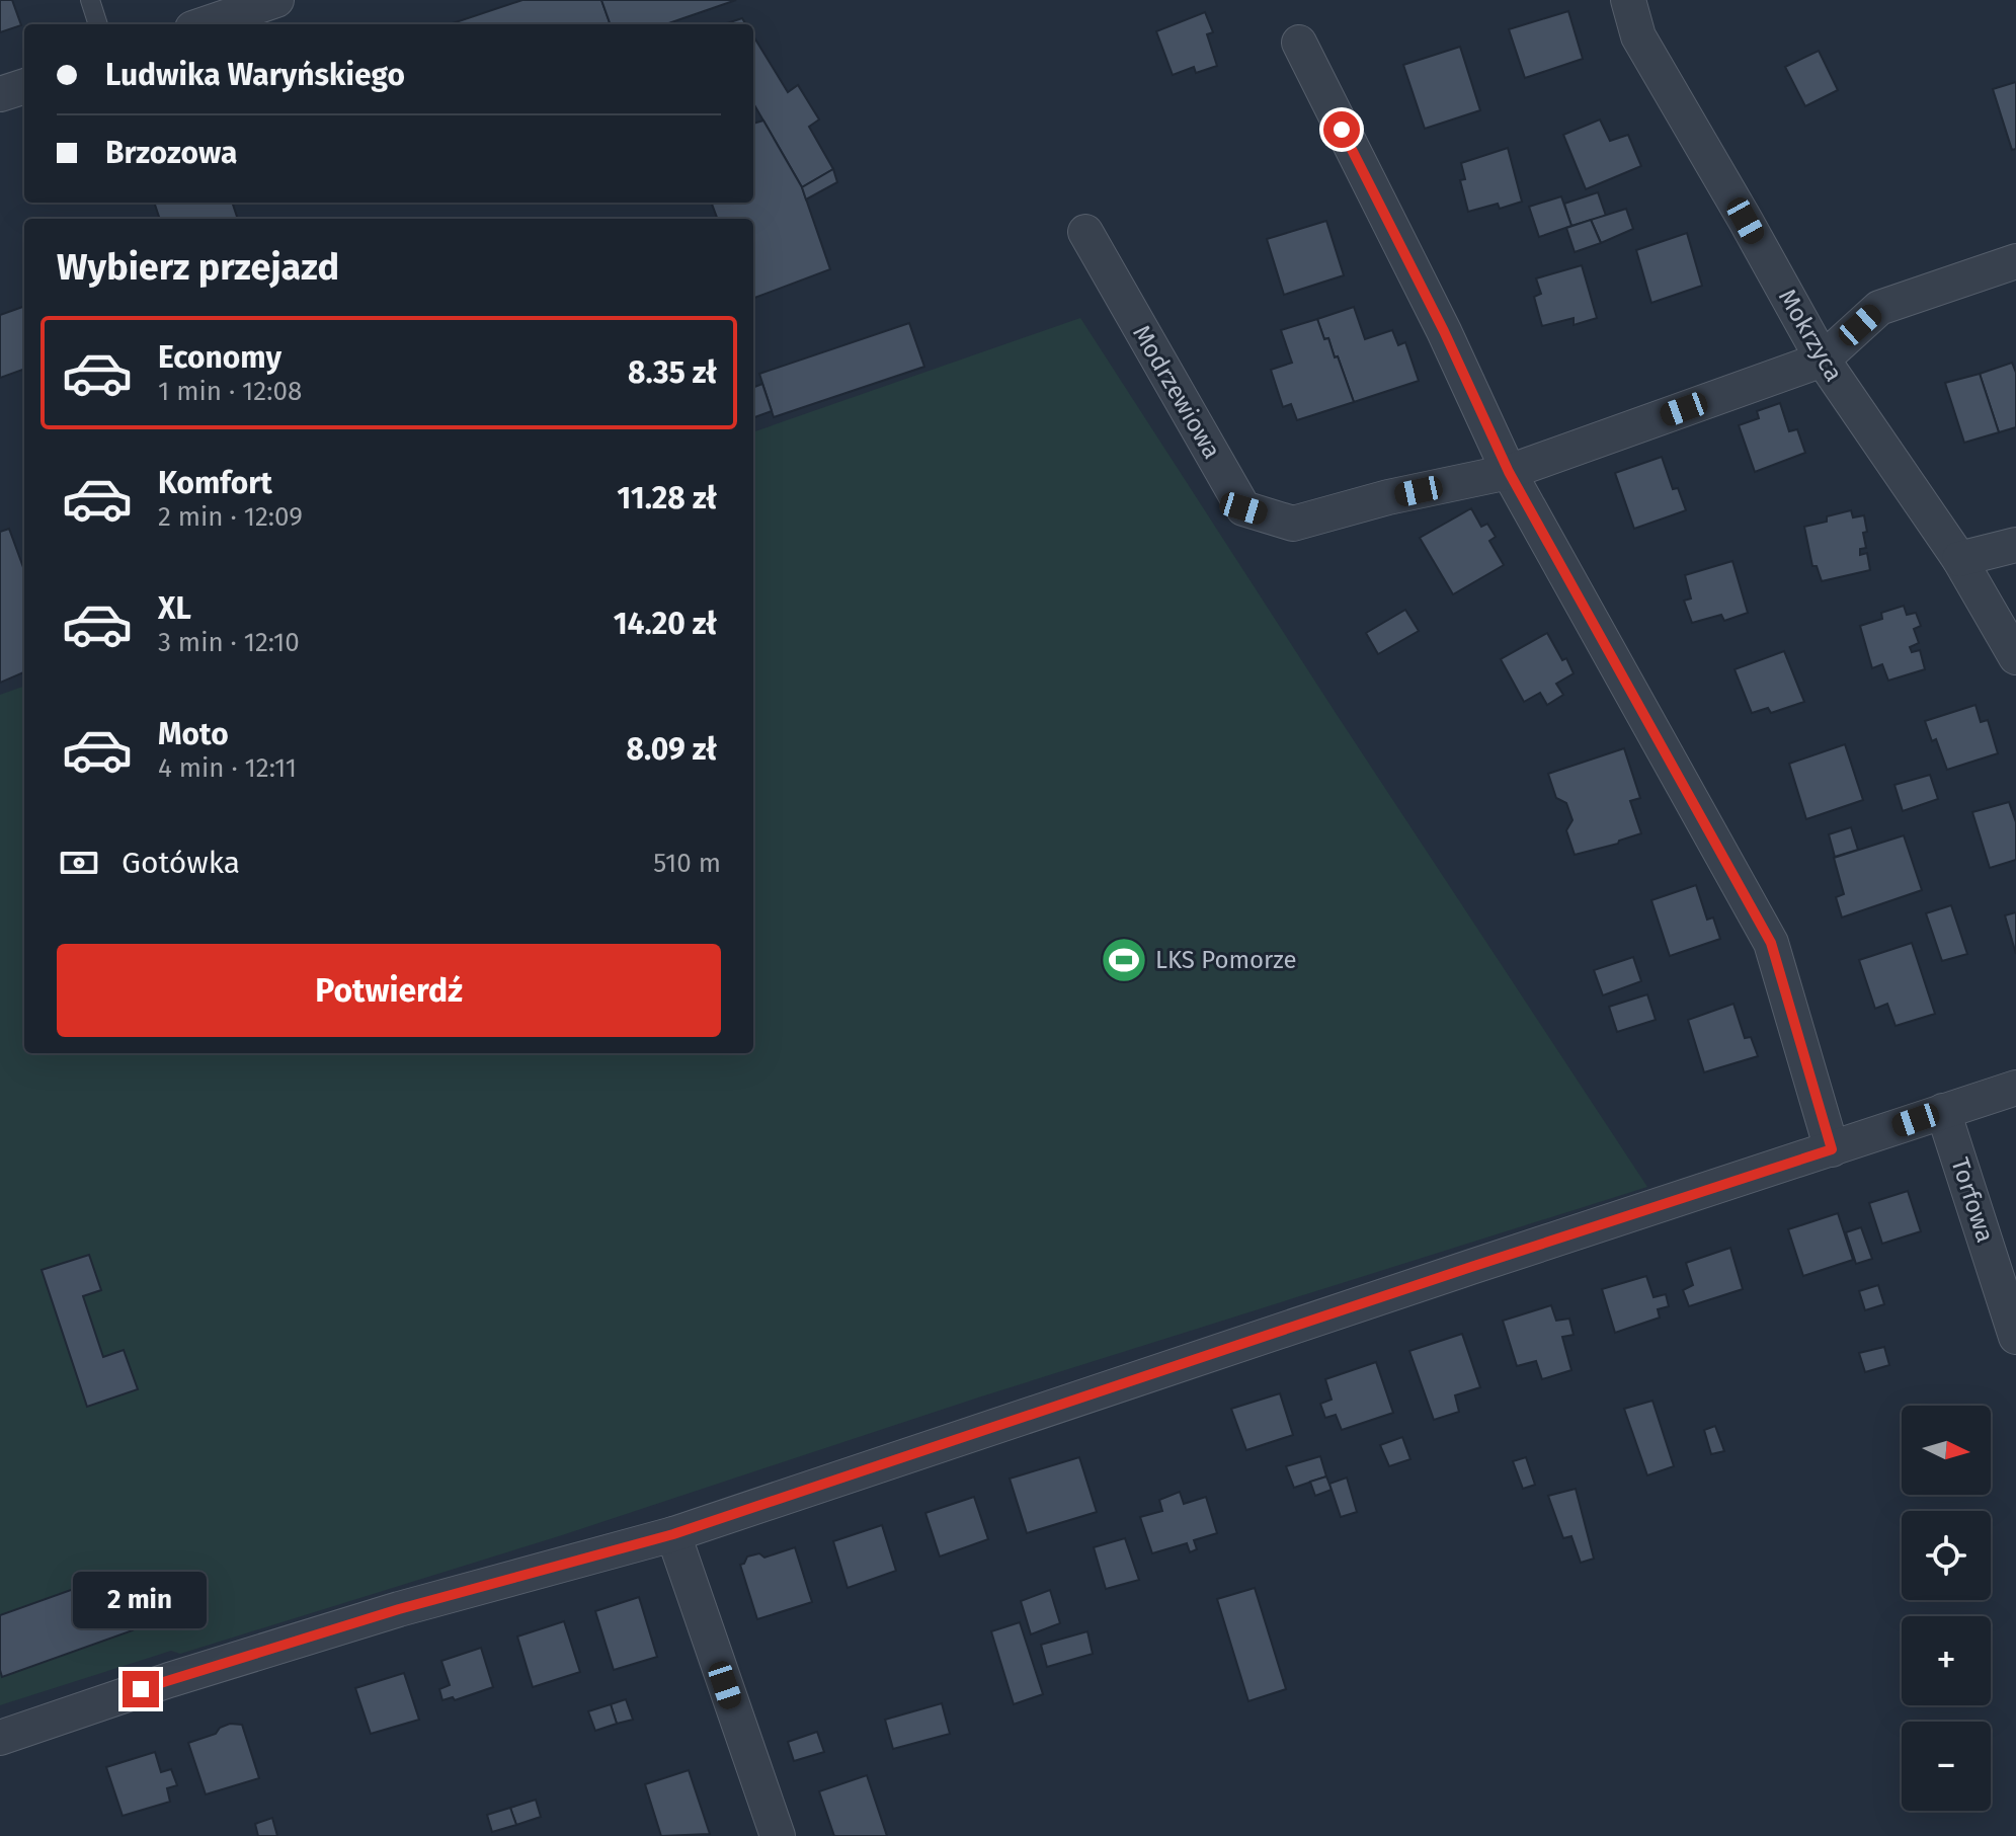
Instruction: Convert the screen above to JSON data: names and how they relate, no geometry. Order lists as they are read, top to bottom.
{
  "streets": {
    "street": ["Mokrzyca", "Modrzewiowa", "Torfowa"]
  },
  "crossings": [
    ["Mokrzyca", "Modrzewiowa"]
  ],
  "places": {
    "sports": ["LKS Pomorze"]
  },
  "north": "right",
  "page": {
    "banner": ["Ludwika Waryńskiego", "Brzozowa"],
    "heading": "Wybierz przejazd",
    "list": [
      {
        "name": "Economy",
        "note": "1 min · 12:08",
        "value": "8.35 zł"
      },
      {
        "name": "Komfort",
        "note": "2 min · 12:09",
        "value": "11.28 zł"
      },
      {
        "name": "XL",
        "note": "3 min · 12:10",
        "value": "14.20 zł"
      },
      {
        "name": "Moto",
        "note": "4 min · 12:11",
        "value": "8.09 zł"
      }
    ],
    "pay": ["Gotówka", "510 m"],
    "buttons": "Potwierdź",
    "map_buttons": ["+", "−"],
    "bubble": "2 min"
  }
}
